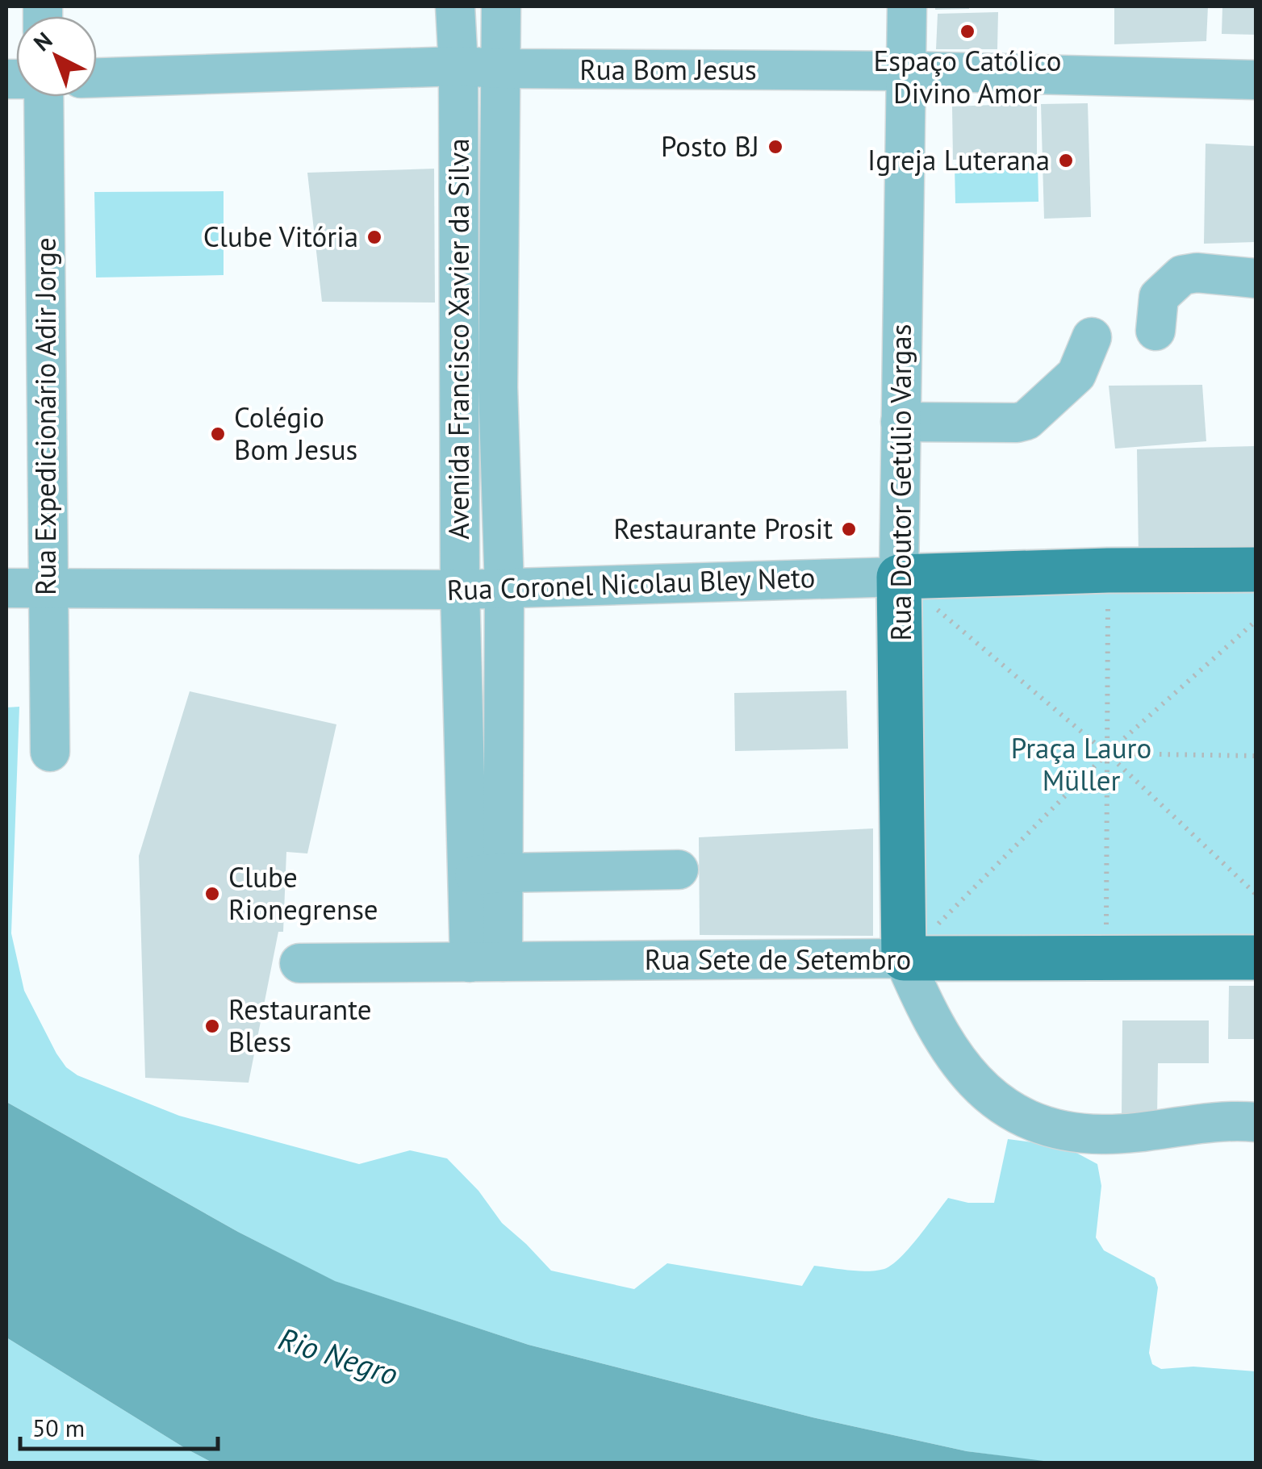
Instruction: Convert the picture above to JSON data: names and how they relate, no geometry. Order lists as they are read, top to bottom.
{
  "streets": {
    "main road": ["Rua Doutor Getúlio Vargas", "Rua Coronel Nicolau Bley Neto", "Rua Sete de Setembro"],
    "street": ["Rua Bom Jesus", "Avenida Francisco Xavier da Silva", "Rua Expedicionário Adir Jorge"]
  },
  "crossings": [
    ["Rua Bom Jesus", "Avenida Francisco Xavier da Silva"],
    ["Rua Bom Jesus", "Rua Doutor Getúlio Vargas"],
    ["Avenida Francisco Xavier da Silva", "Rua Coronel Nicolau Bley Neto"],
    ["Avenida Francisco Xavier da Silva", "Rua Sete de Setembro"],
    ["Rua Expedicionário Adir Jorge", "Rua Coronel Nicolau Bley Neto"],
    ["Rua Doutor Getúlio Vargas", "Rua Coronel Nicolau Bley Neto"],
    ["Rua Doutor Getúlio Vargas", "Rua Sete de Setembro"]
  ],
  "water": ["Rio Negro"],
  "parks": ["Praça Lauro Müller"],
  "places": [
    "Espaço Católico Divino Amor",
    "Posto BJ",
    "Igreja Luterana",
    "Clube Vitória",
    "Colégio Bom Jesus",
    "Restaurante Prosit",
    "Clube Rionegrense",
    "Restaurante Bless"
  ],
  "scale_bar": "50 m",
  "north": "top left"
}
